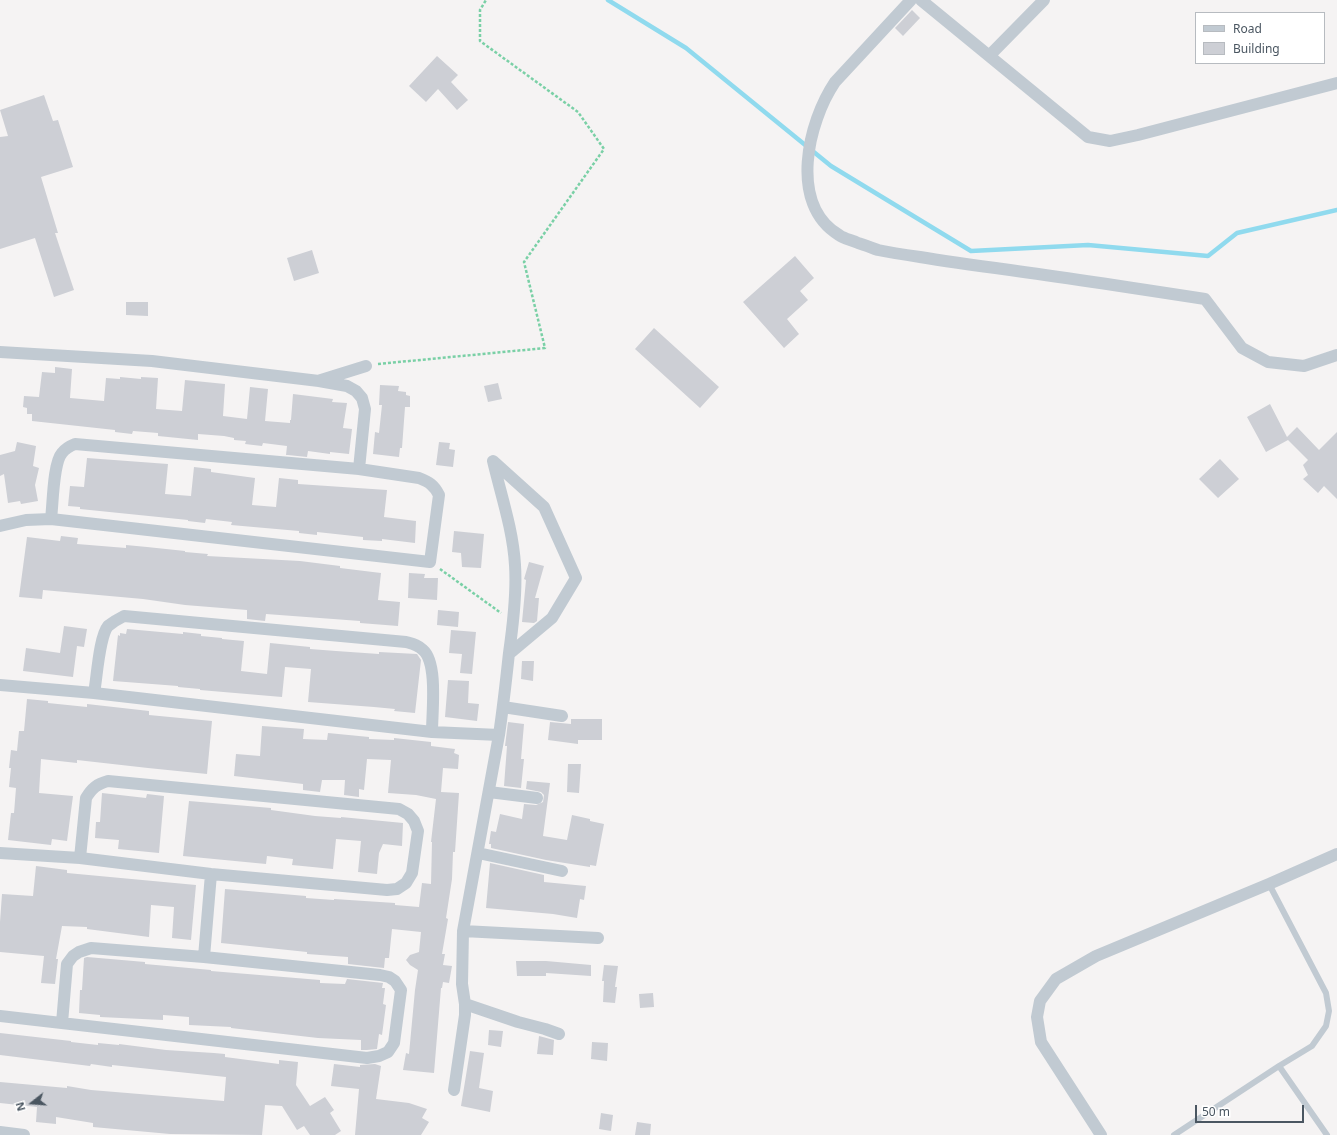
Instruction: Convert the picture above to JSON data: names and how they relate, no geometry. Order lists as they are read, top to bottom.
{
  "legend": ["Road", "Building"],
  "scale_bar": "50 m",
  "north": "left"
}
